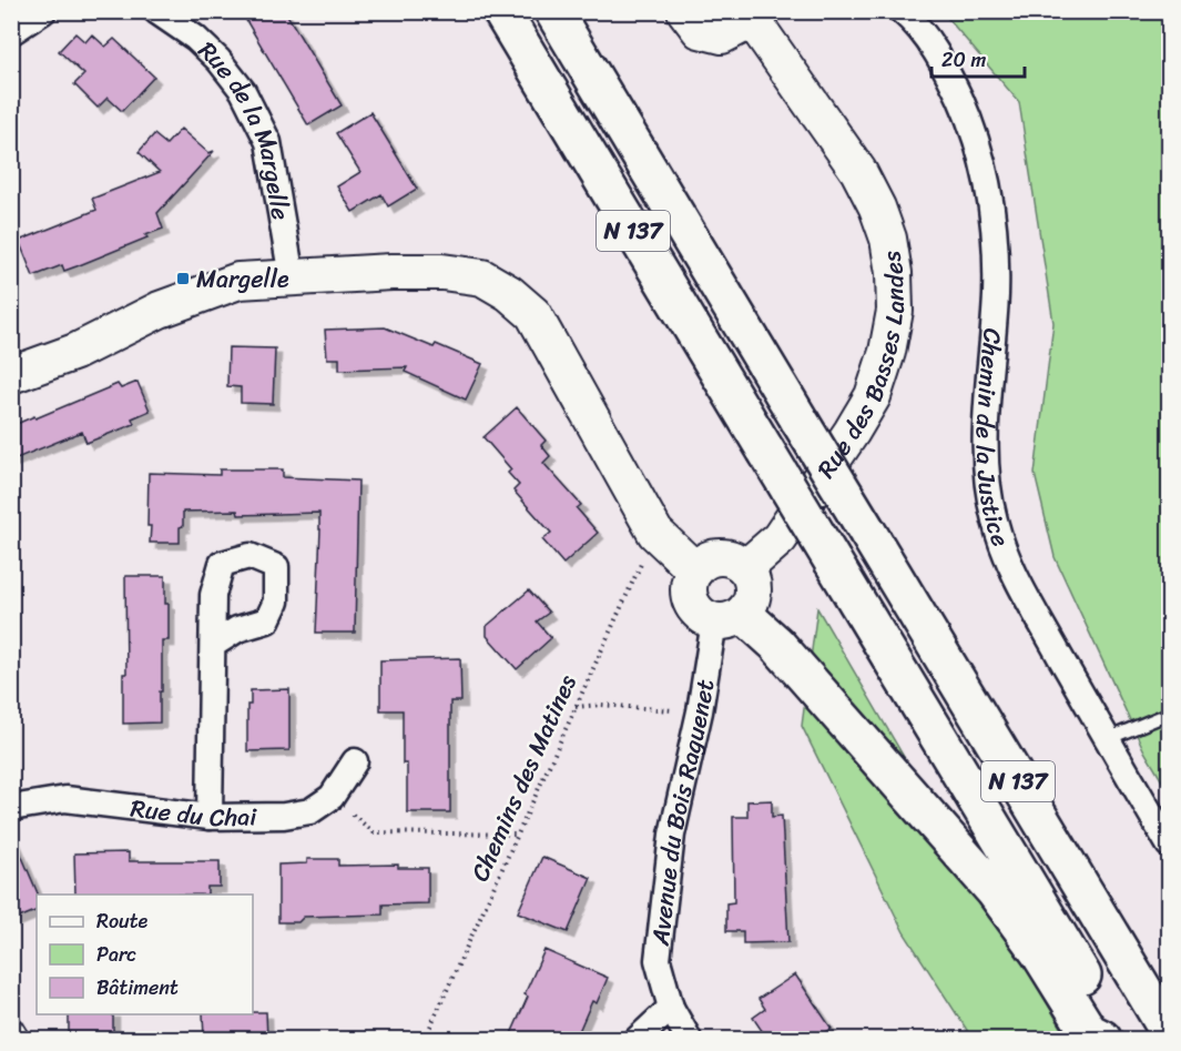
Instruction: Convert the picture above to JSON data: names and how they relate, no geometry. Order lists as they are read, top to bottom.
{
  "streets": {
    "highway": ["N 137"],
    "street": [
      "Rue de la Margelle",
      "Rue des Basses Landes",
      "Chemin de la Justice",
      "Rue du Chai",
      "Avenue du Bois Raguenet"
    ],
    "path": ["Chemins des Matines"]
  },
  "crossings": [
    ["Rue des Basses Landes", "Avenue du Bois Raguenet"]
  ],
  "places": {
    "transit": ["Margelle"]
  },
  "legend": ["Route", "Parc", "Bâtiment"],
  "scale_bar": "20 m"
}
